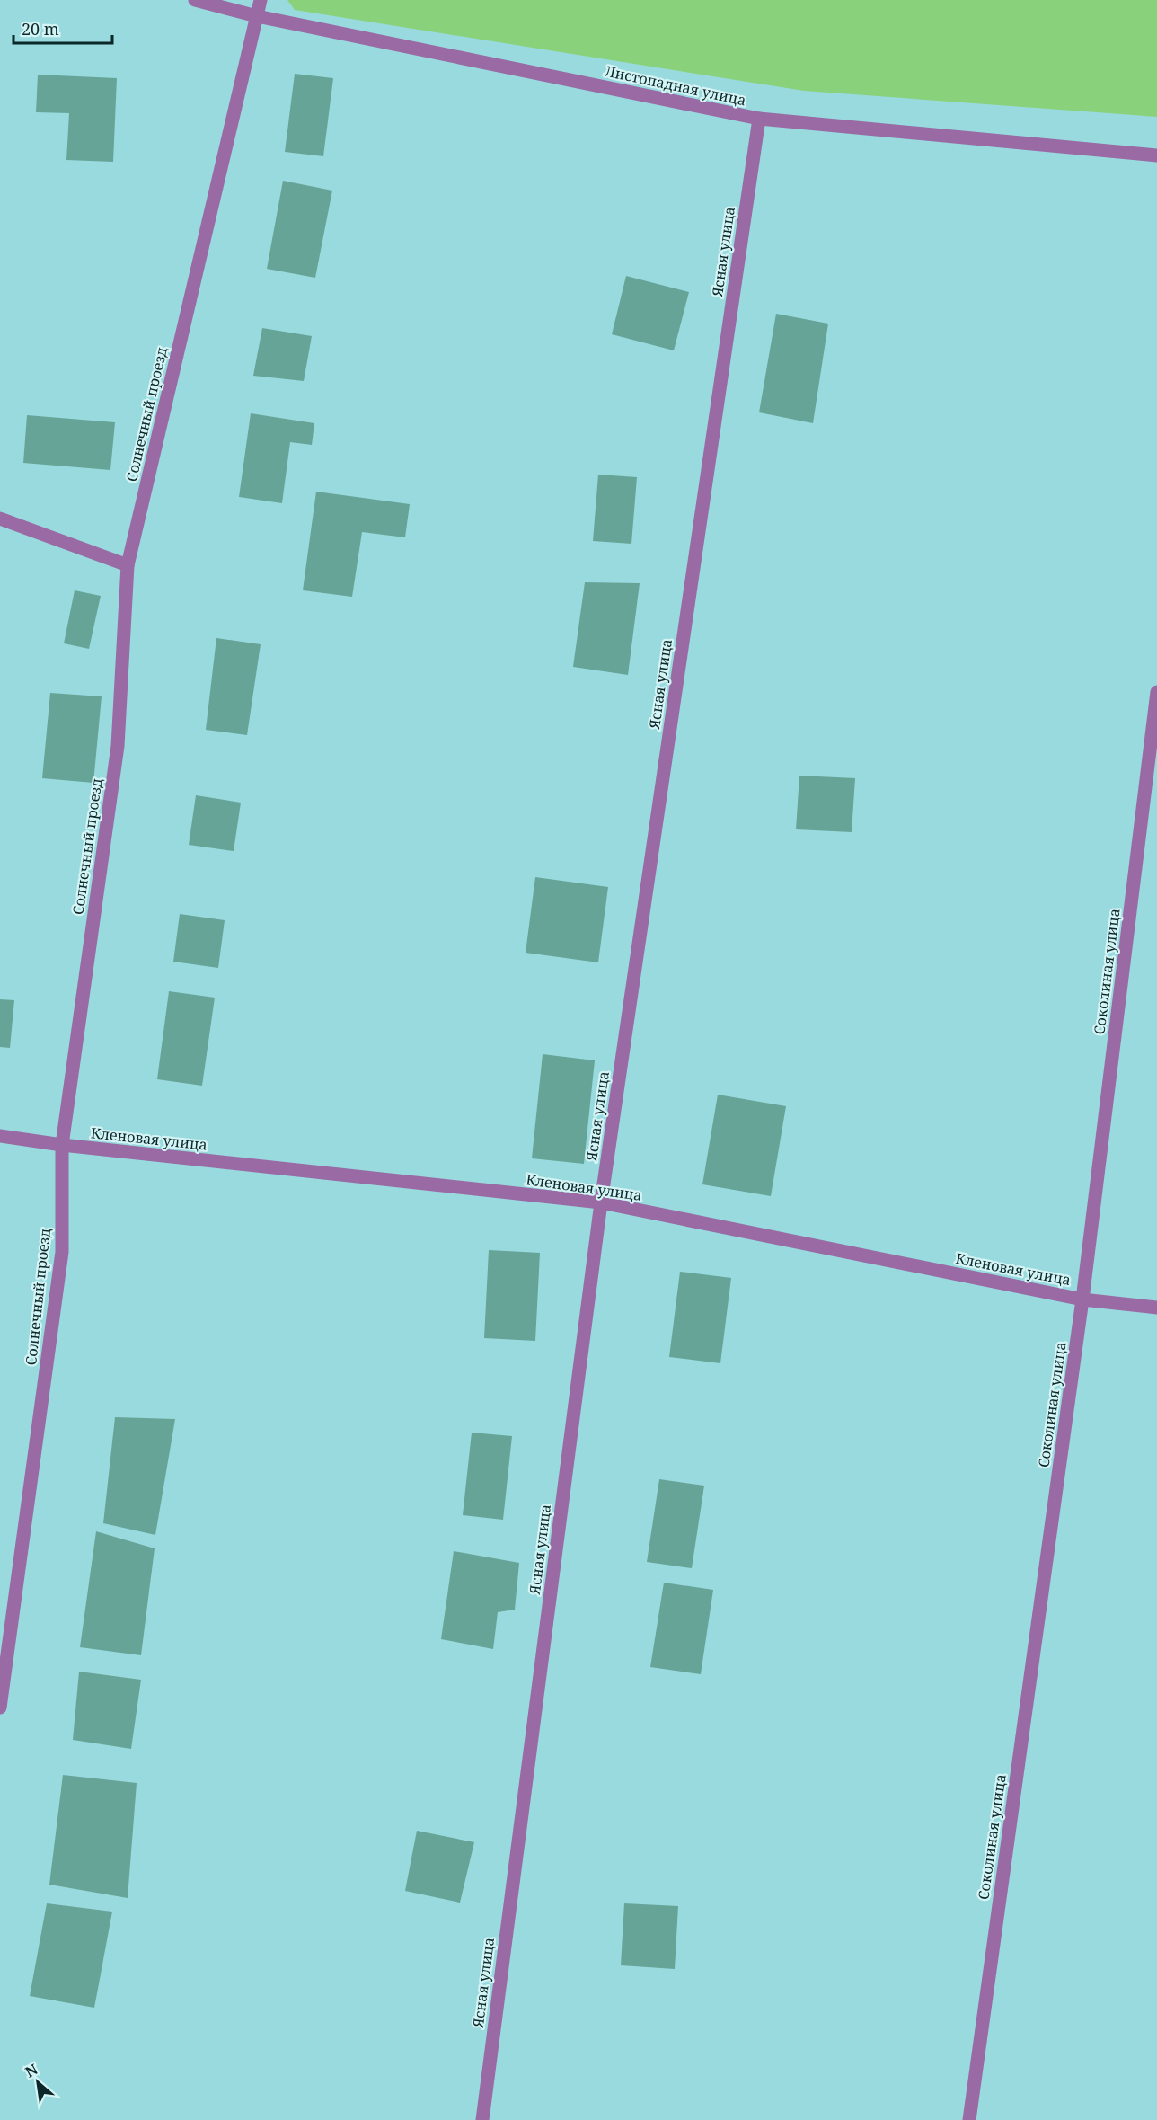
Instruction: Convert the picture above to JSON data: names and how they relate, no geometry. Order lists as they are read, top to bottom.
{
  "streets": {
    "street": [
      "Листопадная улица",
      "Ясная улица",
      "Солнечный проезд",
      "Соколиная улица",
      "Кленовая улица"
    ]
  },
  "crossings": [
    ["Листопадная улица", "Ясная улица"],
    ["Листопадная улица", "Солнечный проезд"],
    ["Ясная улица", "Кленовая улица"],
    ["Солнечный проезд", "Кленовая улица"],
    ["Соколиная улица", "Кленовая улица"]
  ],
  "scale_bar": "20 m",
  "north": "top left"
}
